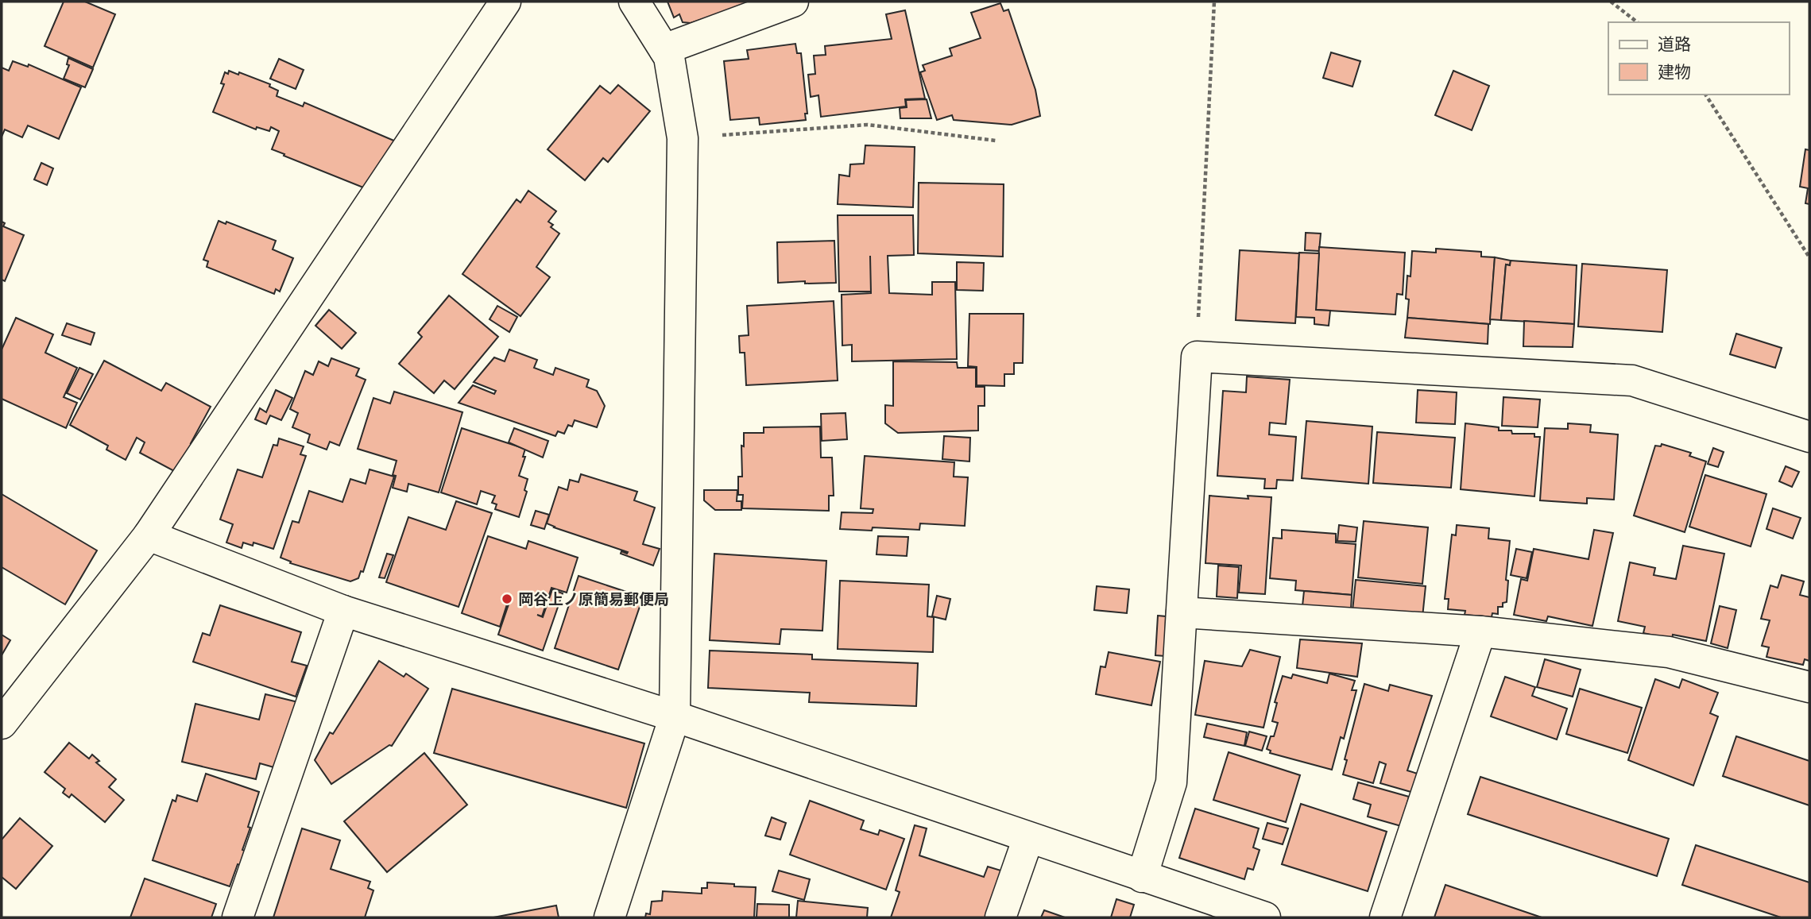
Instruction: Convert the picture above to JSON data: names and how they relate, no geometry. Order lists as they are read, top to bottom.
{
  "places": ["岡谷上ノ原簡易郵便局"],
  "legend": ["道路", "建物"]
}
